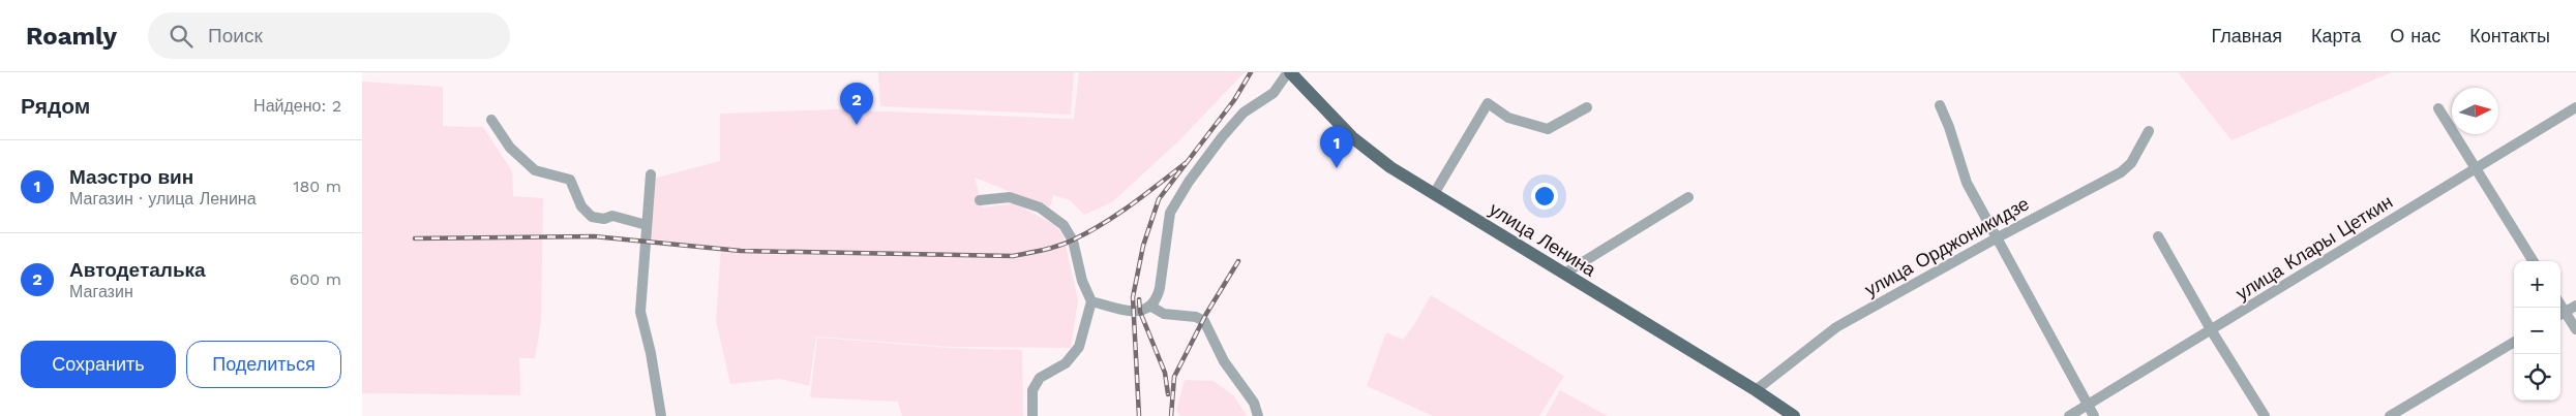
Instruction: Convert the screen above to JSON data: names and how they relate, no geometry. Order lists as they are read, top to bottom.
{
  "streets": {
    "main road": ["улица Ленина"],
    "street": ["улица Орджоникидзе", "улица Клары Цеткин"]
  },
  "crossings": [
    ["улица Ленина", "улица Орджоникидзе"]
  ],
  "north": "right",
  "page": {
    "header": "Roamly",
    "search": "Поиск",
    "nav": [
      "Главная",
      "Карта",
      "О нас",
      "Контакты"
    ],
    "heading": ["Рядом", "Найдено: 2"],
    "pins": ["2", "1"],
    "list": [
      {
        "mark": "1",
        "name": "Маэстро вин",
        "note": "Магазин · улица Ленина",
        "value": "180 m"
      },
      {
        "mark": "2",
        "name": "Автодеталька",
        "note": "Магазин",
        "value": "600 m"
      }
    ],
    "map_buttons": ["+", "−"],
    "buttons": ["Сохранить", "Поделиться"]
  }
}
